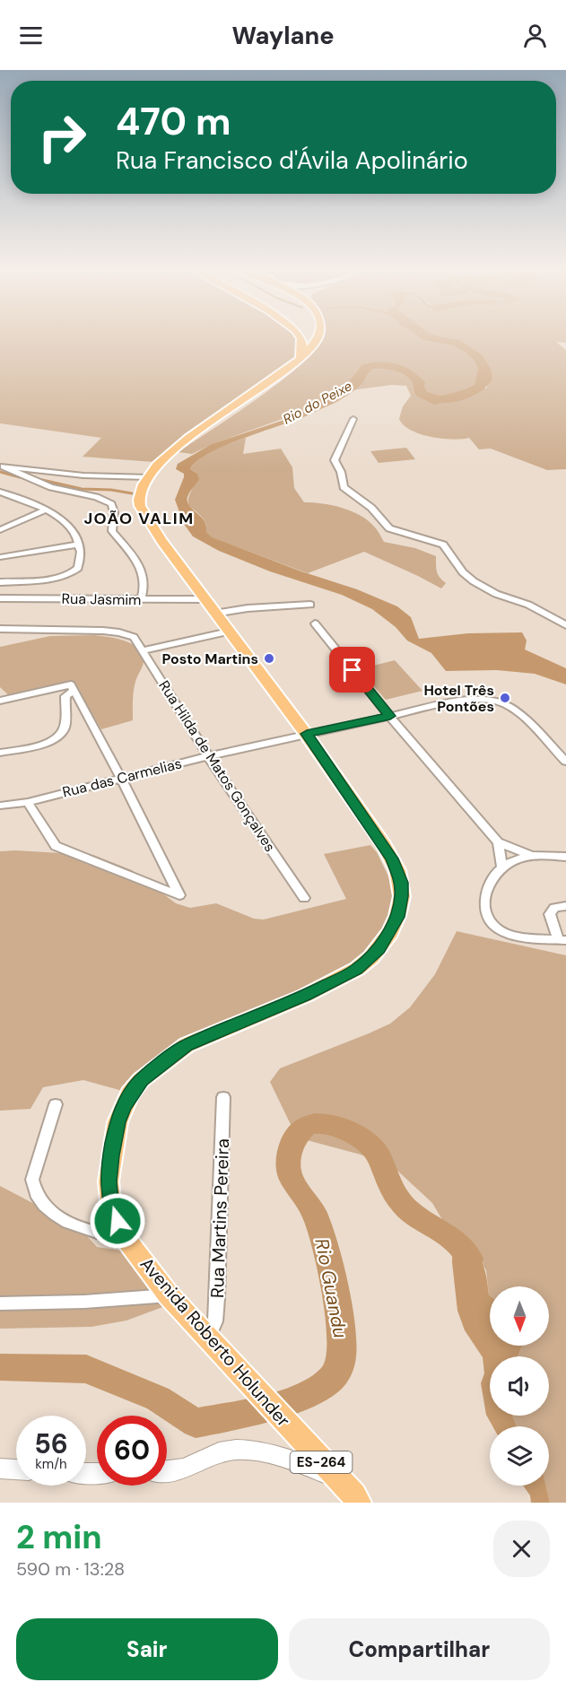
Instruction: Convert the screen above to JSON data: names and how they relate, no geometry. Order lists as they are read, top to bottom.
{
  "streets": {
    "main road": ["Avenida Roberto Holunder", "ES-264"],
    "street": [
      "Rua Jasmim",
      "Rua Hilda de Matos Gonçalves",
      "Rua das Carmelias",
      "Rua Martins Pereira"
    ]
  },
  "crossings": [
    ["Rua Jasmim", "ES-264"],
    ["Rua Hilda de Matos Gonçalves", "Rua das Carmelias"],
    ["Rua das Carmelias", "Avenida Roberto Holunder"],
    ["Rua das Carmelias", "ES-264"],
    ["Rua Martins Pereira", "Avenida Roberto Holunder"],
    ["Avenida Roberto Holunder", "ES-264"]
  ],
  "districts": ["JOÃO VALIM"],
  "water": ["Rio do Peixe", "Rio Guandu"],
  "places": ["Posto Martins", "Hotel Três Pontões"],
  "north": "bottom",
  "page": {
    "header": "Waylane",
    "turn": ["470 m", "Rua Francisco d'Ávila Apolinário"],
    "speed": "56 km/h",
    "limit": "60",
    "heading": ["2 min", "590 m · 13:28"],
    "buttons": ["Sair", "Compartilhar"]
  }
}
